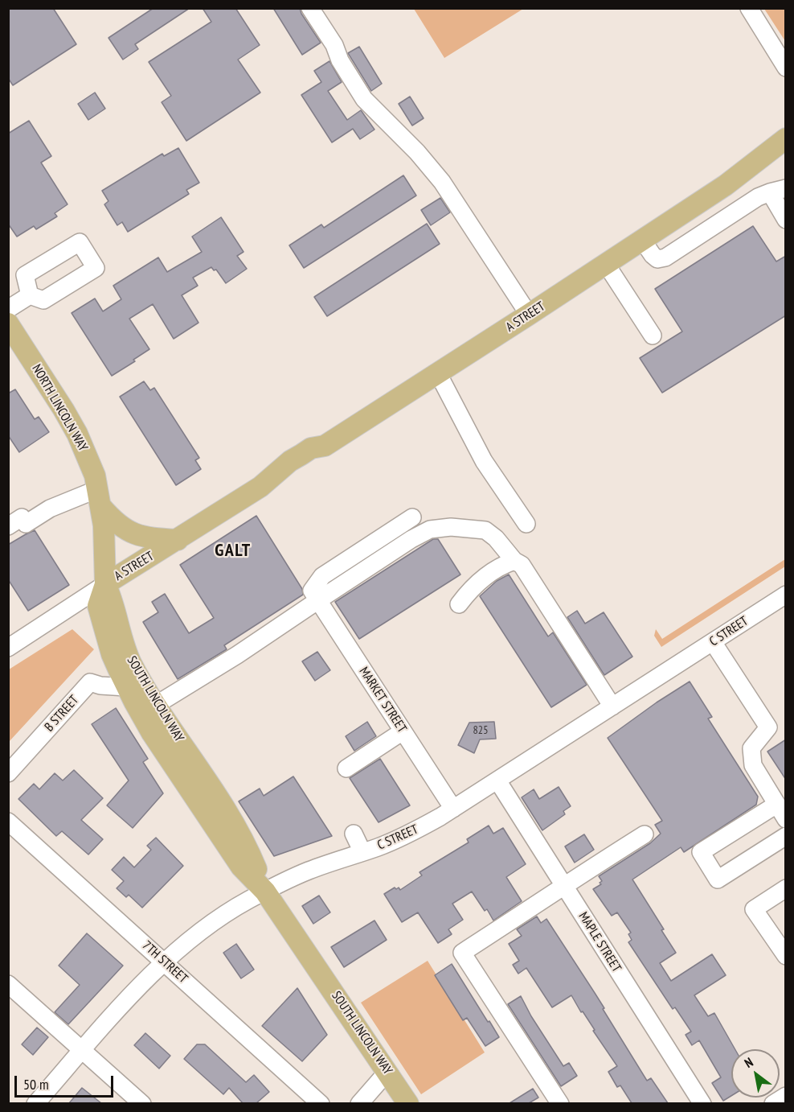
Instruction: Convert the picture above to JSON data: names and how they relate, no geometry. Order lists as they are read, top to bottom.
{
  "streets": {
    "main road": ["A STREET", "NORTH LINCOLN WAY", "SOUTH LINCOLN WAY"],
    "street": [
      "C STREET",
      "MARKET STREET",
      "B STREET",
      "MAPLE STREET",
      "7TH STREET"
    ]
  },
  "crossings": [
    ["A STREET", "NORTH LINCOLN WAY"],
    ["A STREET", "SOUTH LINCOLN WAY"],
    ["NORTH LINCOLN WAY", "SOUTH LINCOLN WAY"],
    ["C STREET", "SOUTH LINCOLN WAY"],
    ["C STREET", "MARKET STREET"],
    ["C STREET", "MAPLE STREET"],
    ["C STREET", "7TH STREET"],
    ["SOUTH LINCOLN WAY", "B STREET"]
  ],
  "districts": ["GALT"],
  "house_numbers": ["825"],
  "scale_bar": "50 m",
  "north": "top left"
}
